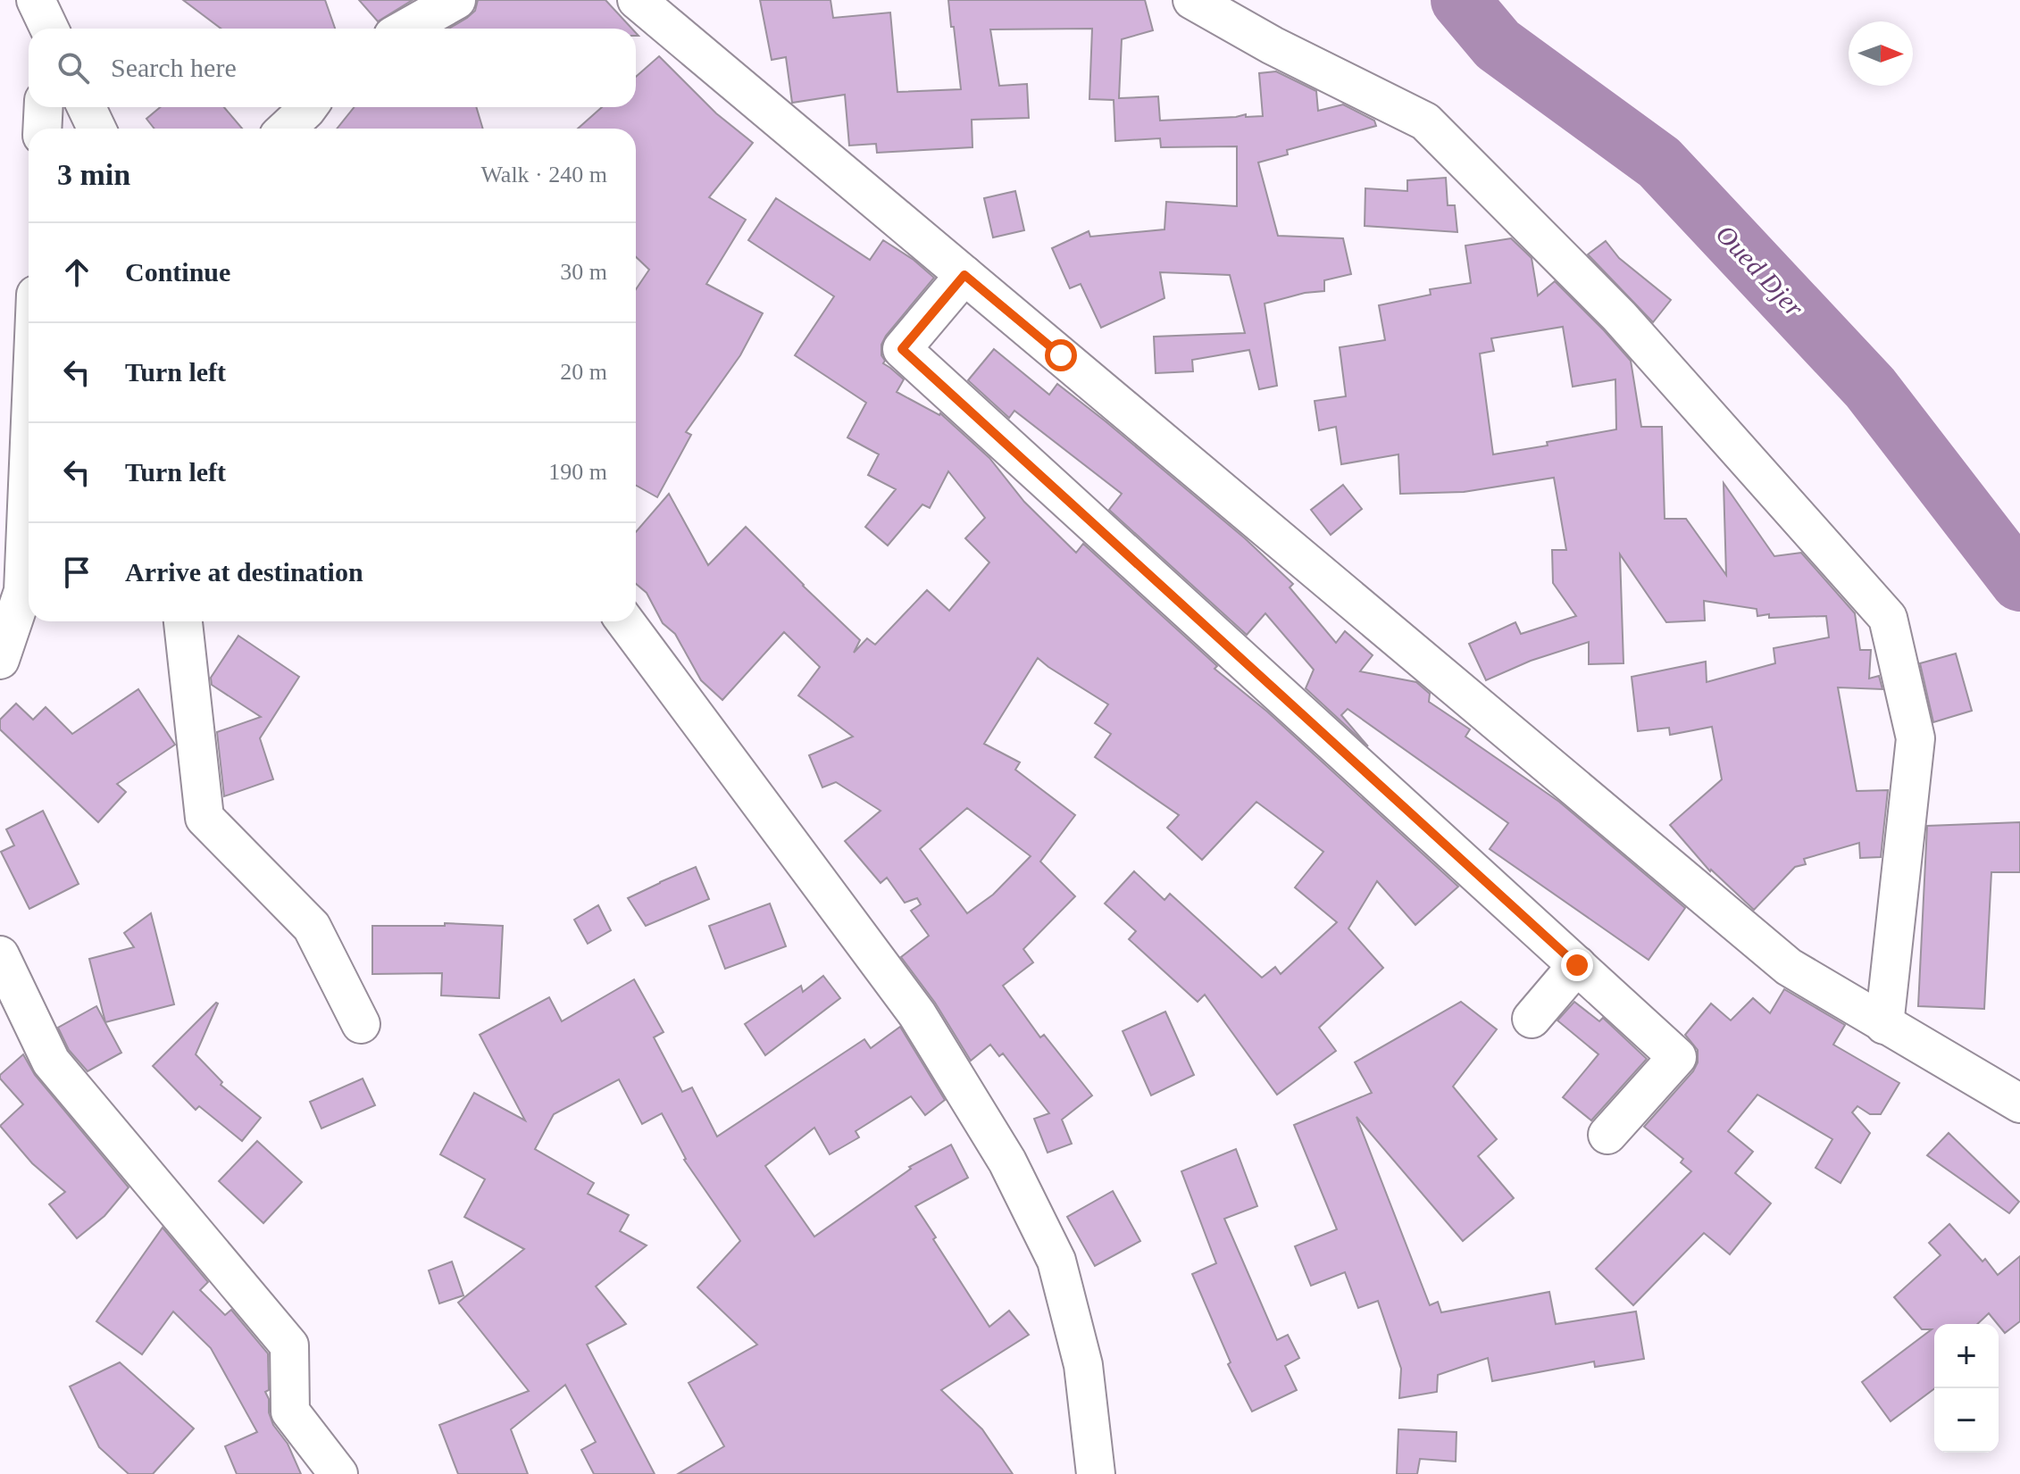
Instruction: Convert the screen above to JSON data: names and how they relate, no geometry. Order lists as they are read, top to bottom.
{
  "water": ["Oued Djer"],
  "north": "right",
  "page": {
    "search": "Search here",
    "heading": ["3 min", "Walk · 240 m"],
    "list": [
      ["Continue", "30 m"],
      ["Turn left", "20 m"],
      ["Turn left", "190 m"],
      "Arrive at destination"
    ],
    "map_buttons": ["+", "−"]
  }
}
